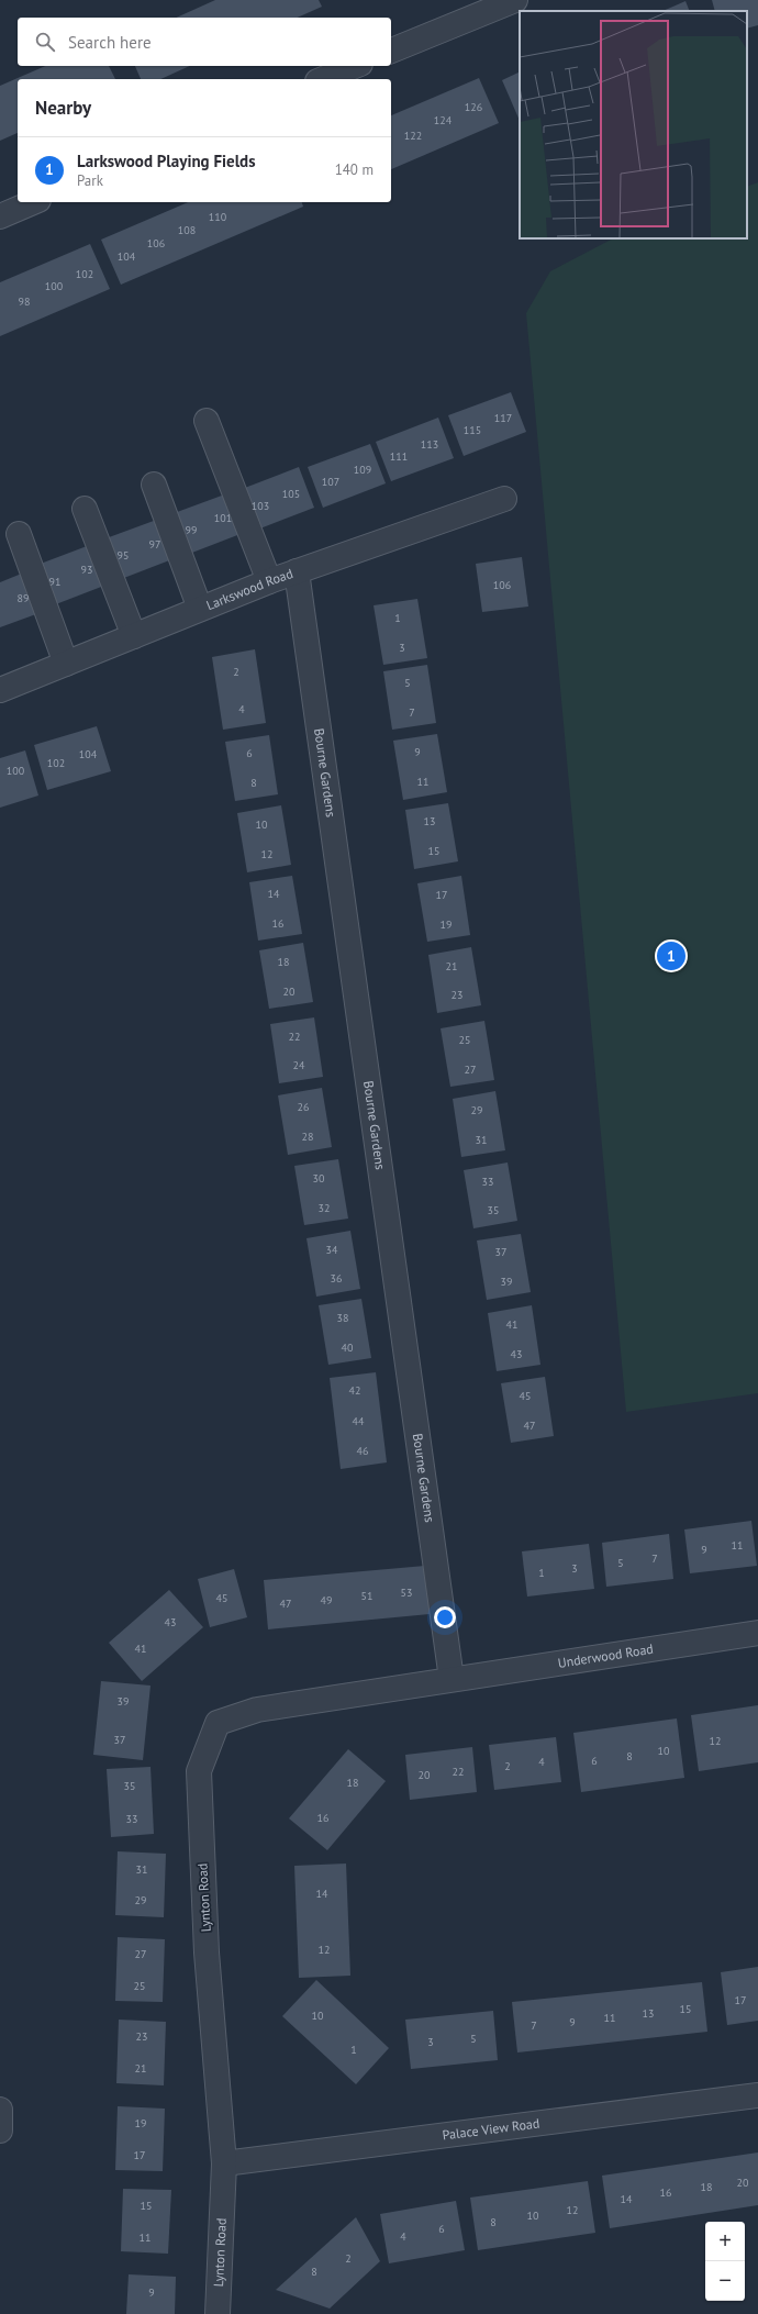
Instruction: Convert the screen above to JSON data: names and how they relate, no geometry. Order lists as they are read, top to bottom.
{
  "streets": {
    "street": [
      "Larkswood Road",
      "Bourne Gardens",
      "Underwood Road",
      "Lynton Road",
      "Palace View Road"
    ]
  },
  "crossings": [
    ["Larkswood Road", "Bourne Gardens"],
    ["Bourne Gardens", "Underwood Road"],
    ["Bourne Gardens", "Lynton Road"],
    ["Underwood Road", "Lynton Road"],
    ["Lynton Road", "Palace View Road"]
  ],
  "house_numbers": [
    "126",
    "124",
    "122",
    "110",
    "108",
    "106",
    "104",
    "102",
    "100",
    "98",
    "117",
    "115",
    "113",
    "111",
    "109",
    "107",
    "105",
    "103",
    "101",
    "99",
    "97",
    "95",
    "93",
    "91",
    "106",
    "89",
    "1",
    "3",
    "2",
    "5",
    "4",
    "7",
    "9",
    "6",
    "104",
    "102",
    "100",
    "11",
    "8",
    "13",
    "10",
    "15",
    "12",
    "14",
    "17",
    "16",
    "19",
    "18",
    "21",
    "20",
    "23",
    "22",
    "25",
    "24",
    "27",
    "26",
    "29",
    "28",
    "31",
    "30",
    "33",
    "32",
    "35",
    "34",
    "37",
    "36",
    "39",
    "38",
    "41",
    "40",
    "43",
    "42",
    "45",
    "44",
    "47",
    "46",
    "11",
    "9",
    "7",
    "5",
    "3",
    "1",
    "53",
    "51",
    "45",
    "49",
    "47",
    "43",
    "41",
    "39",
    "37",
    "12",
    "10",
    "8",
    "6",
    "4",
    "2",
    "22",
    "20",
    "18",
    "35",
    "16",
    "33",
    "31",
    "14",
    "29",
    "12",
    "27",
    "25",
    "17",
    "15",
    "13",
    "10",
    "11",
    "9",
    "7",
    "23",
    "5",
    "3",
    "1",
    "21",
    "19",
    "17",
    "20",
    "18",
    "16",
    "14",
    "15",
    "12",
    "10",
    "8",
    "6",
    "4",
    "11",
    "2",
    "8",
    "9"
  ],
  "page": {
    "search": "Search here",
    "heading": "Nearby",
    "list": [
      {
        "mark": "1",
        "name": "Larkswood Playing Fields",
        "note": "Park",
        "value": "140 m"
      }
    ],
    "pins": "1",
    "map_buttons": ["+", "−"]
  }
}
